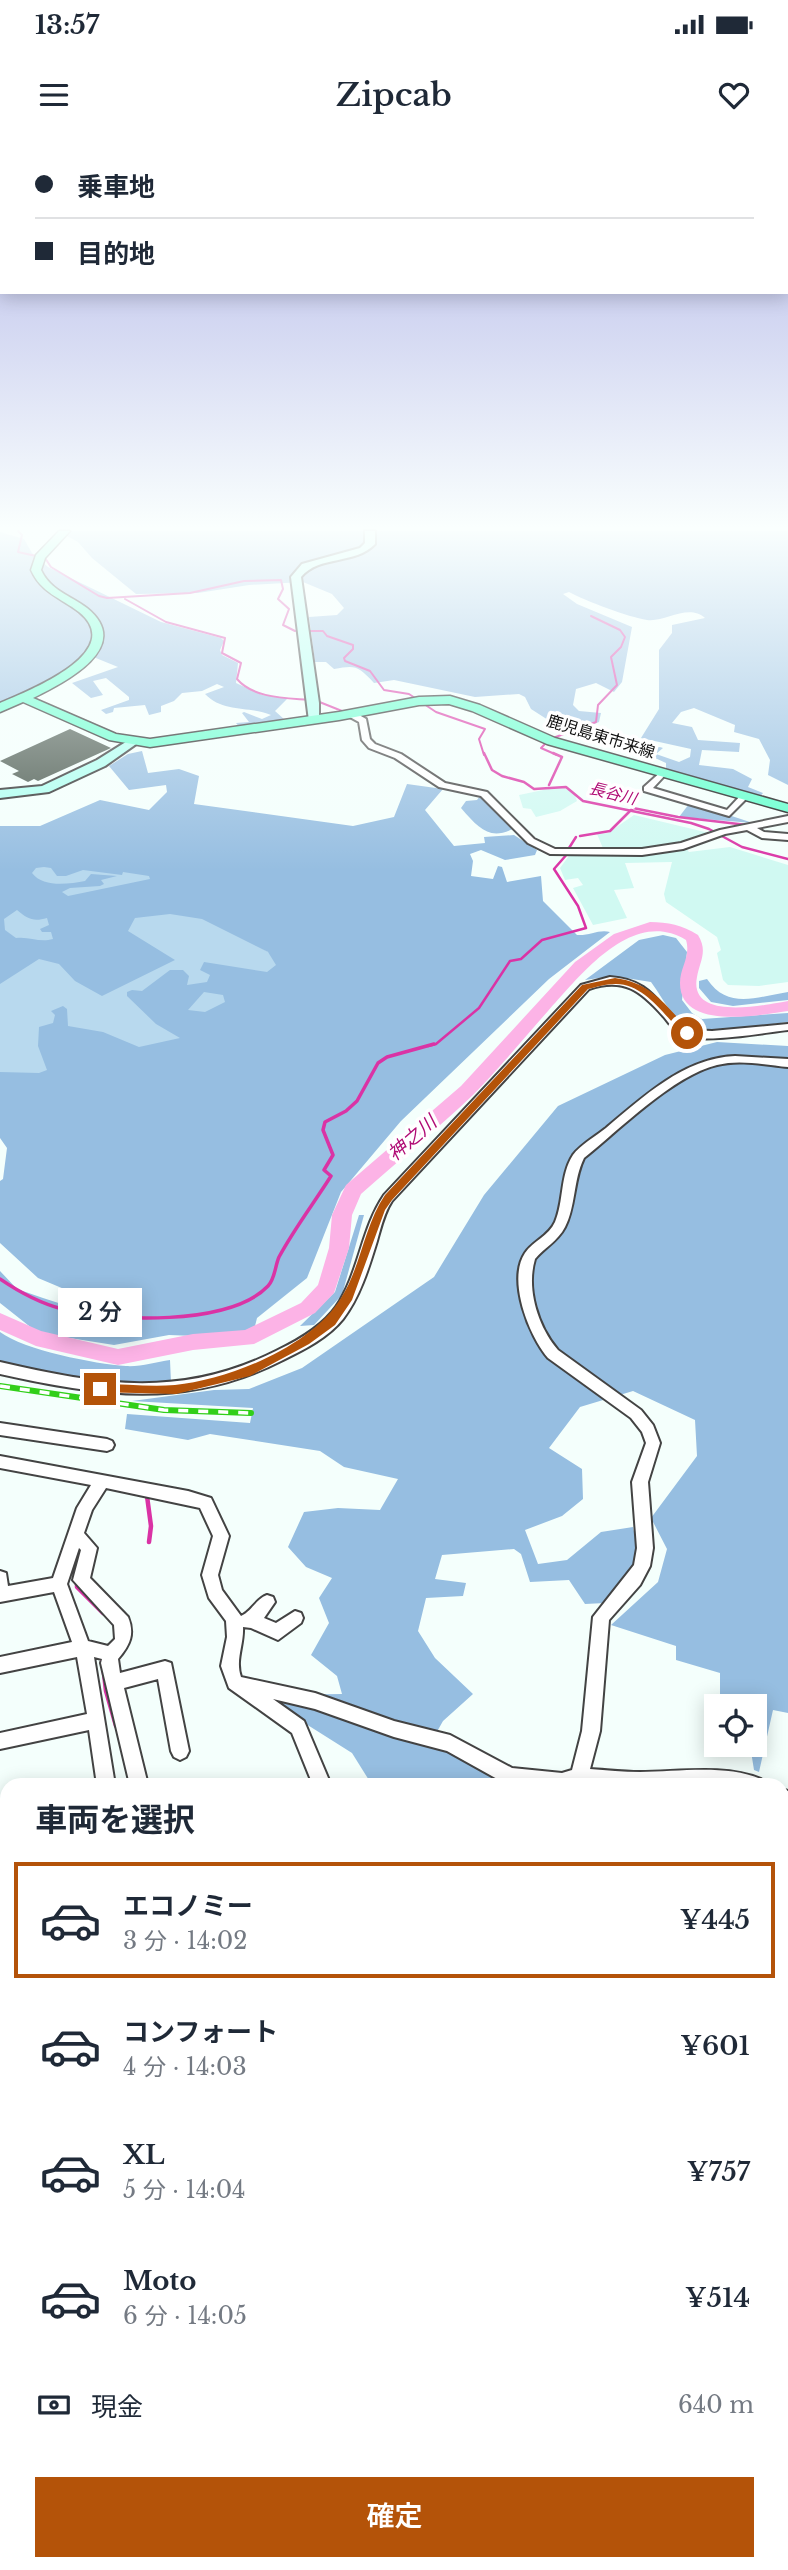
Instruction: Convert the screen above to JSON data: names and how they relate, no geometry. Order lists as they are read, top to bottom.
{
  "streets": {
    "main road": ["鹿児島東市来線"]
  },
  "water": ["長谷川", "神之川"],
  "page": {
    "status": "13:57",
    "header": "Zipcab",
    "banner": ["乗車地", "目的地"],
    "bubble": "2 分",
    "heading": "車両を選択",
    "list": [
      {
        "name": "エコノミー",
        "note": "3 分 · 14:02",
        "value": "¥445"
      },
      {
        "name": "コンフォート",
        "note": "4 分 · 14:03",
        "value": "¥601"
      },
      {
        "name": "XL",
        "note": "5 分 · 14:04",
        "value": "¥757"
      },
      {
        "name": "Moto",
        "note": "6 分 · 14:05",
        "value": "¥514"
      }
    ],
    "pay": ["現金", "640 m"],
    "buttons": "確定"
  }
}
